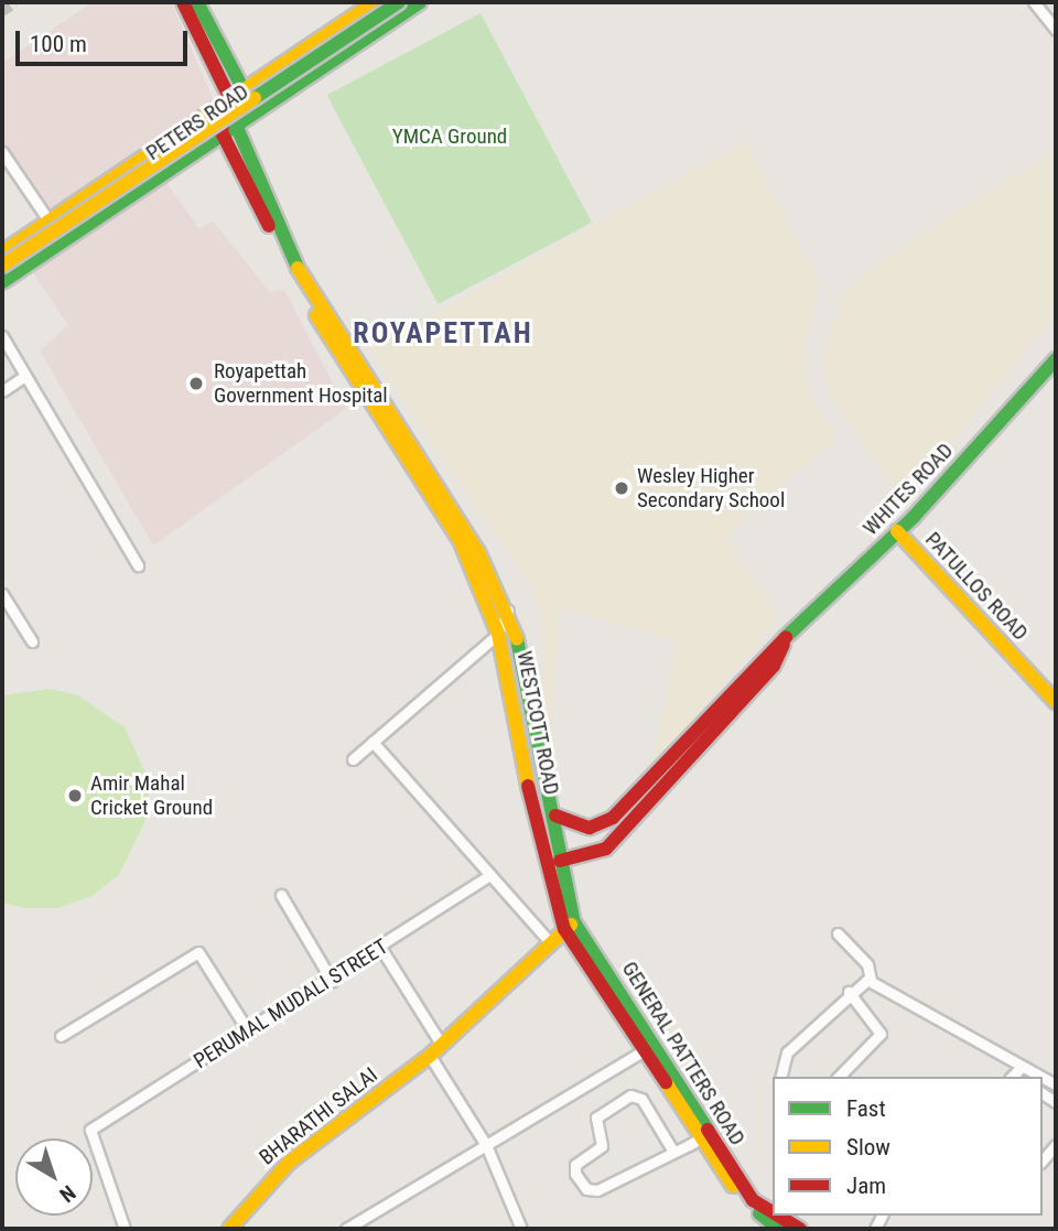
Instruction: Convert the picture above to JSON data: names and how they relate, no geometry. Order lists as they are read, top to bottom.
{
  "streets": {
    "main road": [
      "PETERS ROAD",
      "WHITES ROAD",
      "PATULLOS ROAD",
      "WESTCOTT ROAD",
      "GENERAL PATTERS ROAD",
      "BHARATHI SALAI"
    ],
    "street": ["PERUMAL MUDALI STREET"]
  },
  "crossings": [
    ["PETERS ROAD", "WESTCOTT ROAD"],
    ["WHITES ROAD", "PATULLOS ROAD"],
    ["WHITES ROAD", "WESTCOTT ROAD"],
    ["WESTCOTT ROAD", "GENERAL PATTERS ROAD"],
    ["WESTCOTT ROAD", "BHARATHI SALAI"],
    ["GENERAL PATTERS ROAD", "BHARATHI SALAI"]
  ],
  "districts": ["ROYAPETTAH"],
  "parks": ["YMCA Ground"],
  "places": ["Royapettah Government Hospital", "Wesley Higher Secondary School", "Amir Mahal Cricket Ground"],
  "legend": ["Fast", "Slow", "Jam"],
  "scale_bar": "100 m",
  "north": "bottom right"
}
